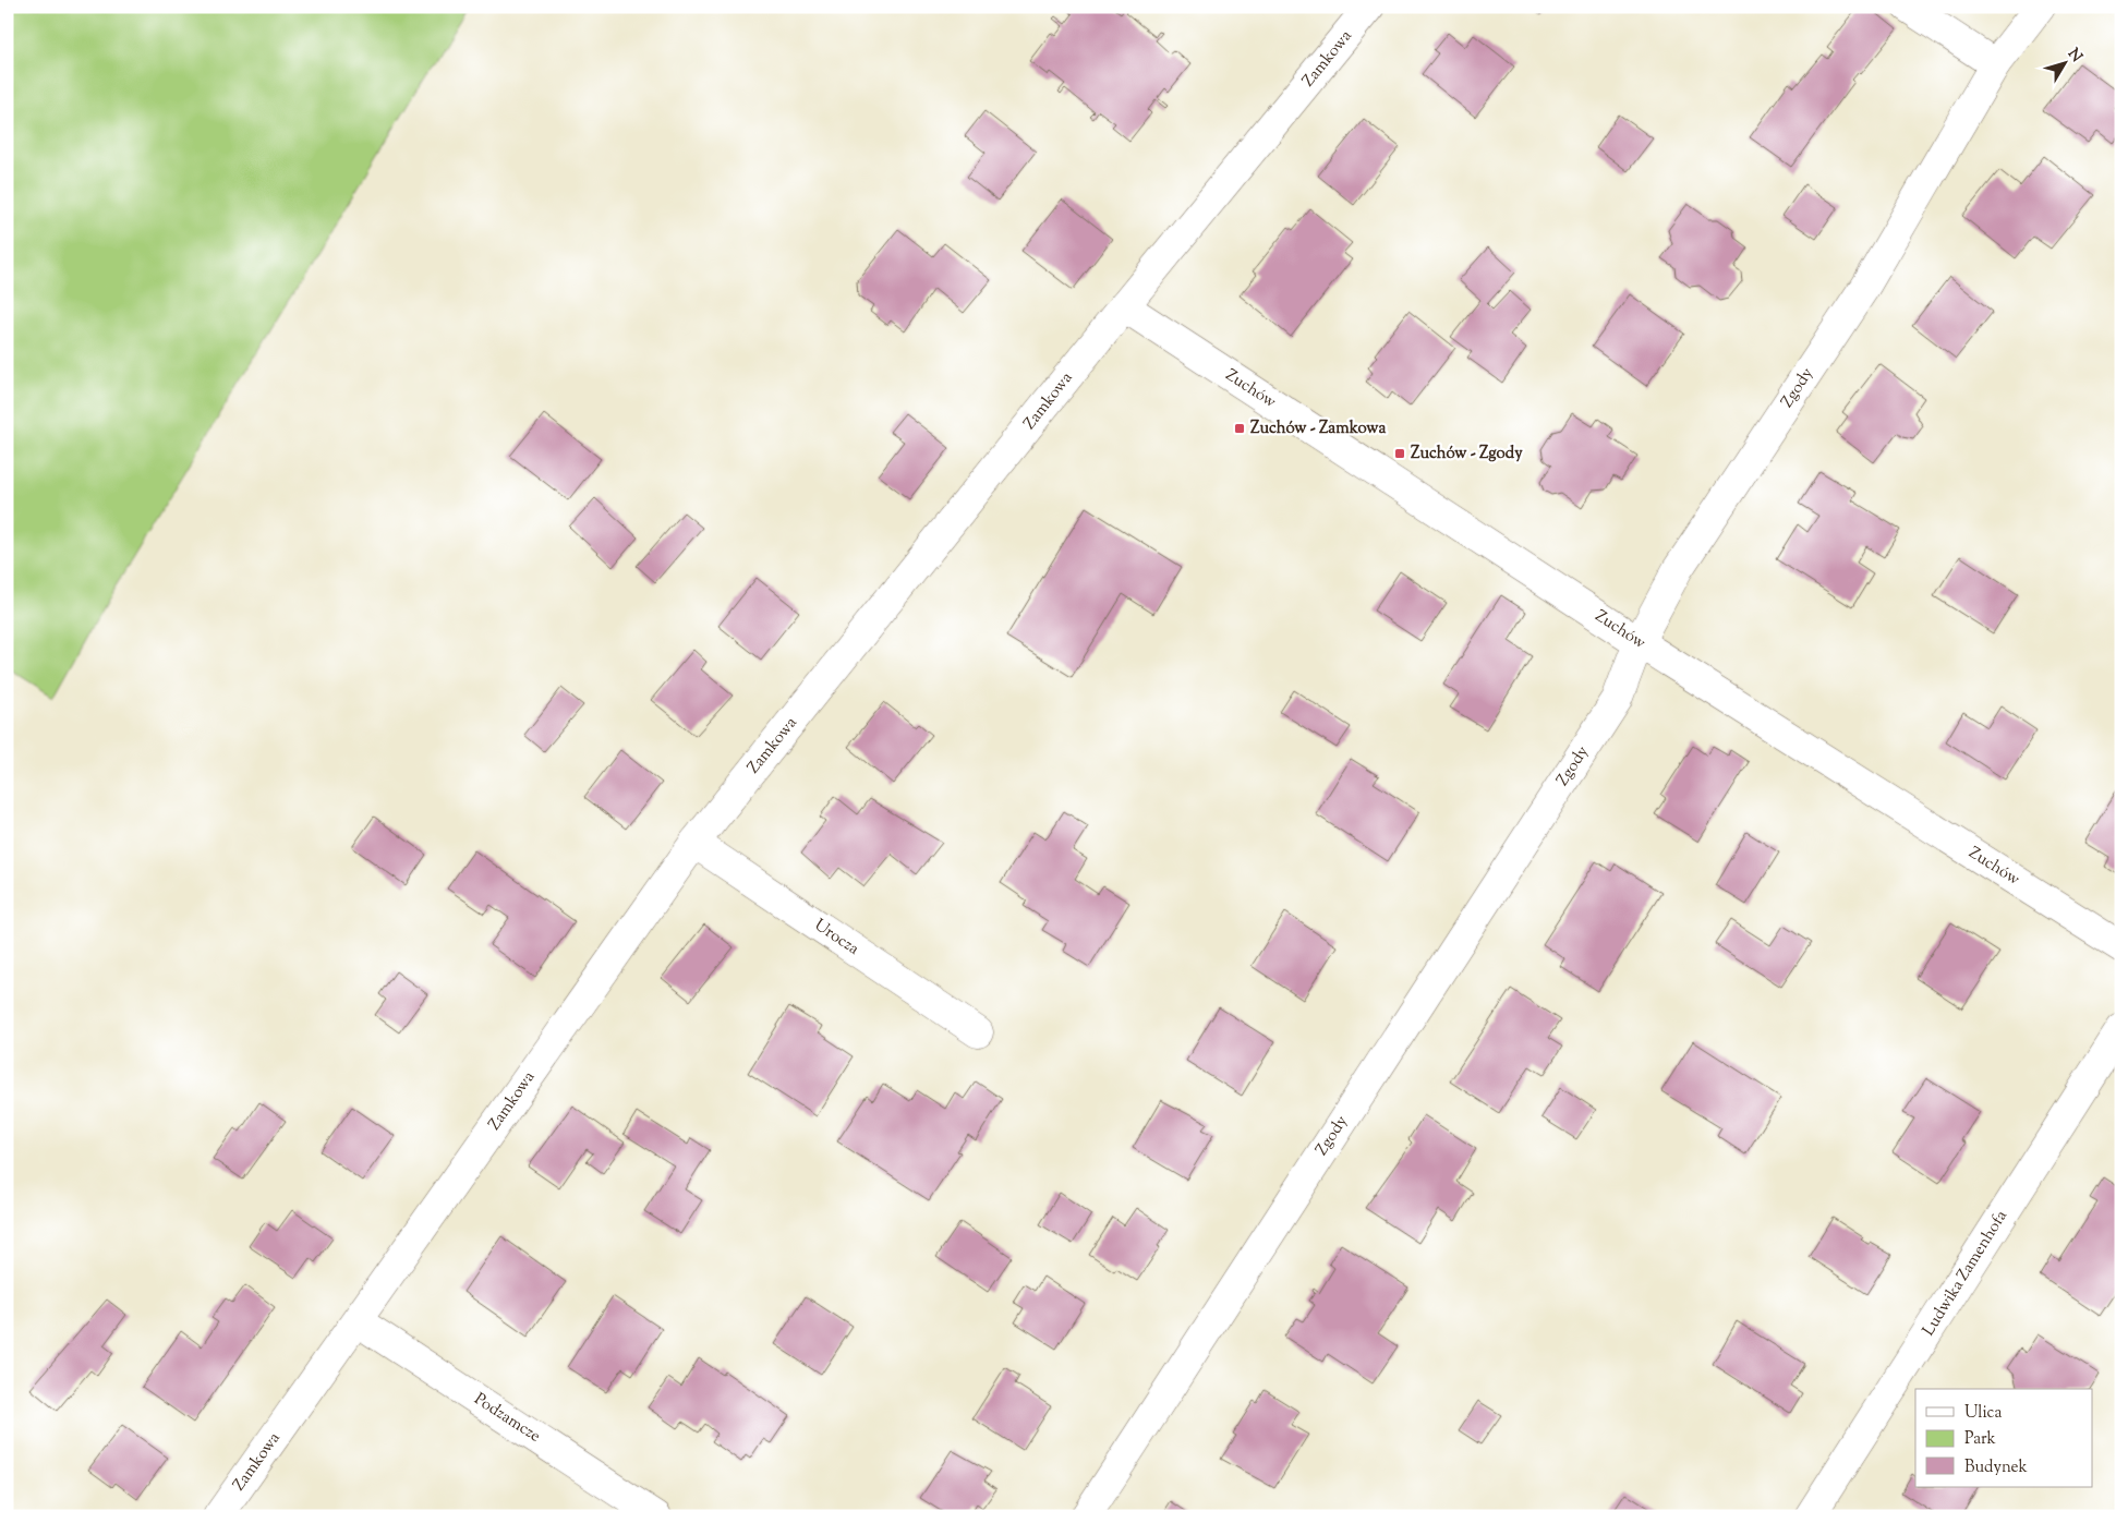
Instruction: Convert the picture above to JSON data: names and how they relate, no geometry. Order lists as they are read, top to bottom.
{
  "streets": {
    "street": [
      "Zamkowa",
      "Zgody",
      "Zuchów",
      "Urocza",
      "Ludwika Zamenhofa",
      "Podzamcze"
    ]
  },
  "crossings": [
    ["Zamkowa", "Zuchów"],
    ["Zamkowa", "Urocza"],
    ["Zamkowa", "Podzamcze"],
    ["Zgody", "Zuchów"]
  ],
  "places": {
    "transit": ["Zuchów - Zamkowa", "Zuchów - Zgody"]
  },
  "legend": ["Ulica", "Park", "Budynek"],
  "north": "top right"
}
